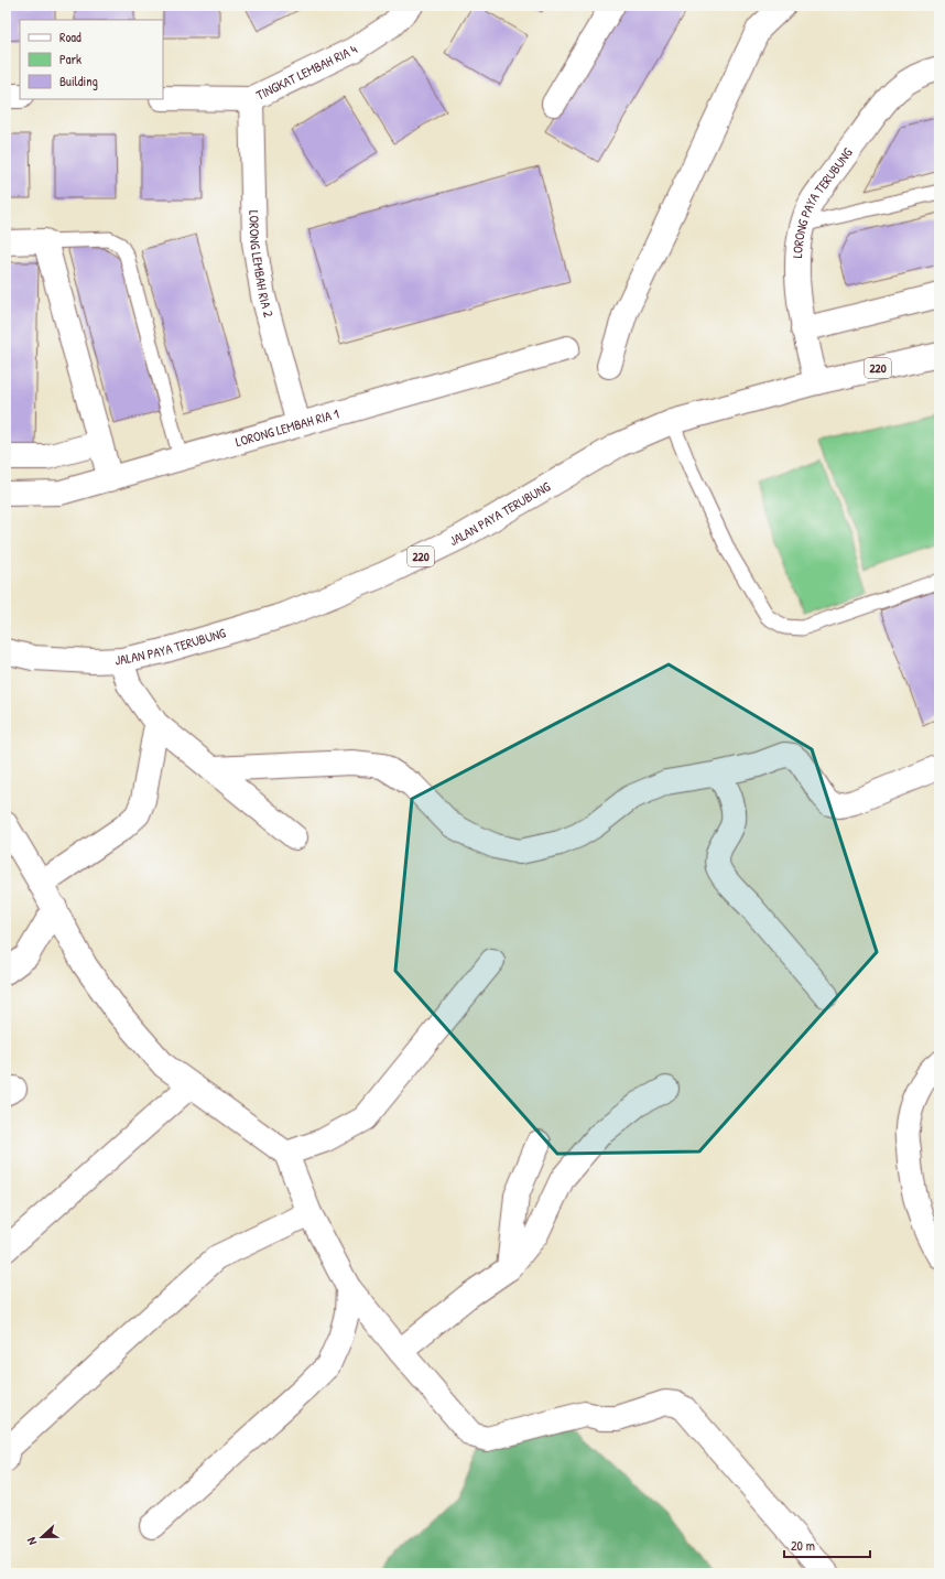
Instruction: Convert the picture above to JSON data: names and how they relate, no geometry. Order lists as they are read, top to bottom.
{
  "streets": {
    "street": [
      "TINGKAT LEMBAH RIA 4",
      "LORONG PAYA TERUBUNG",
      "LORONG LEMBAH RIA 2",
      "220",
      "LORONG LEMBAH RIA 1",
      "JALAN PAYA TERUBUNG"
    ]
  },
  "crossings": [
    ["TINGKAT LEMBAH RIA 4", "LORONG LEMBAH RIA 2"],
    ["LORONG PAYA TERUBUNG", "JALAN PAYA TERUBUNG"],
    ["LORONG LEMBAH RIA 2", "LORONG LEMBAH RIA 1"]
  ],
  "legend": ["Road", "Park", "Building"],
  "scale_bar": "20 m",
  "north": "left"
}
